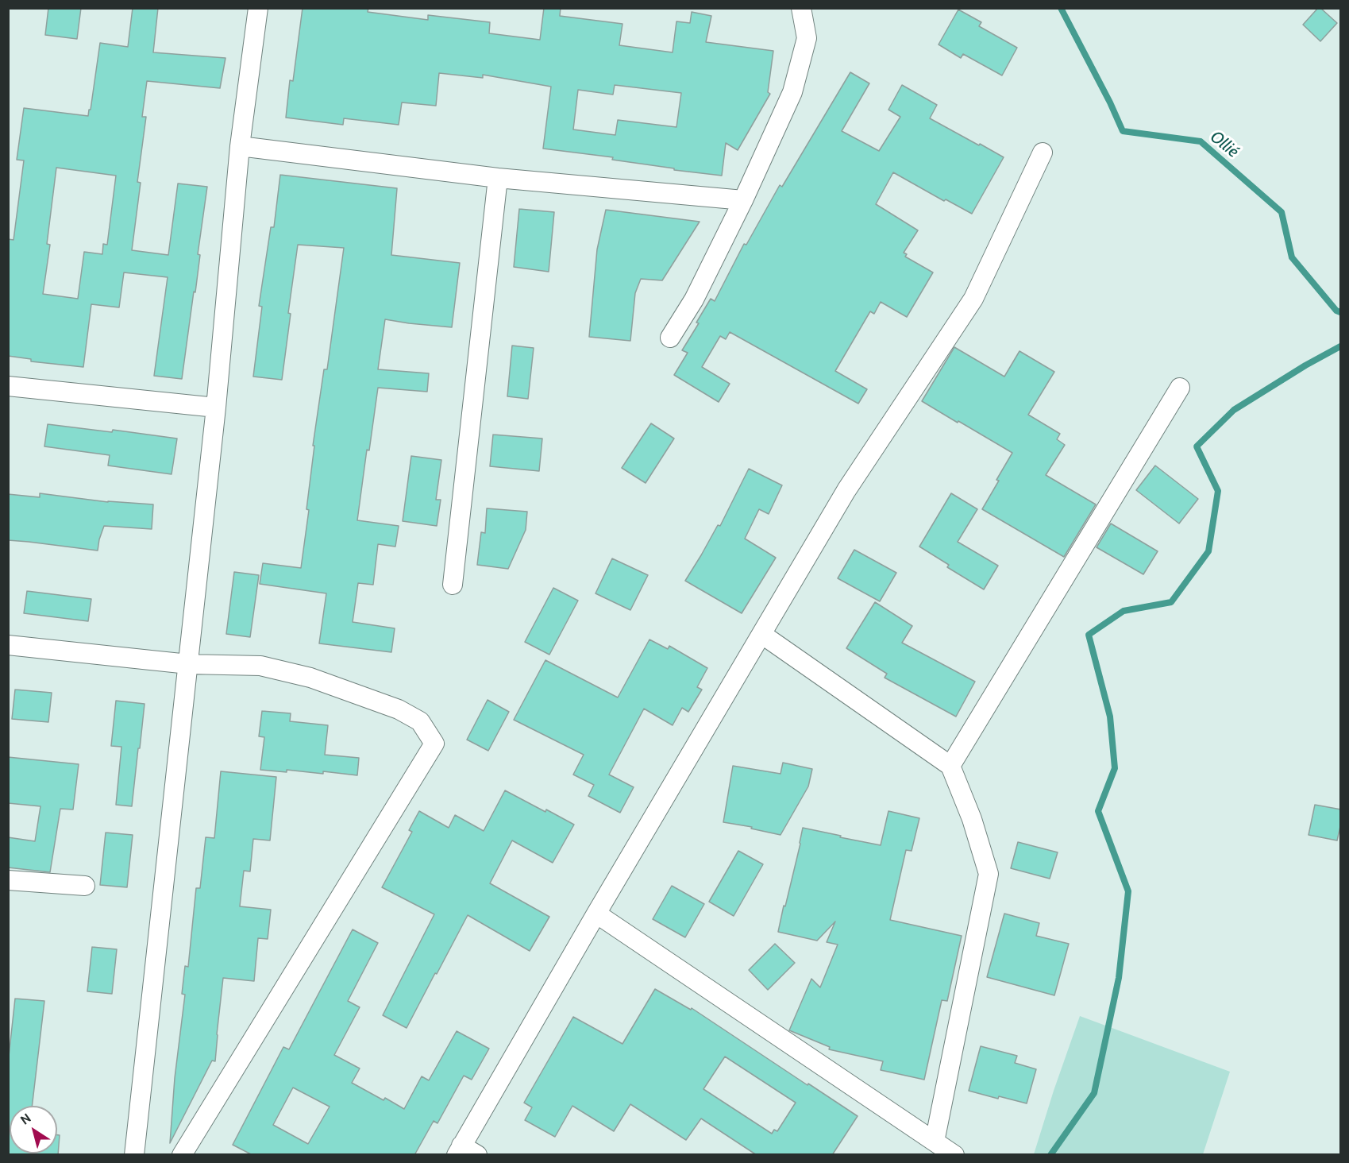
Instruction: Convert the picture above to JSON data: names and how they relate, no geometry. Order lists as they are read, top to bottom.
{
  "water": ["Ollié"],
  "north": "top left"
}
